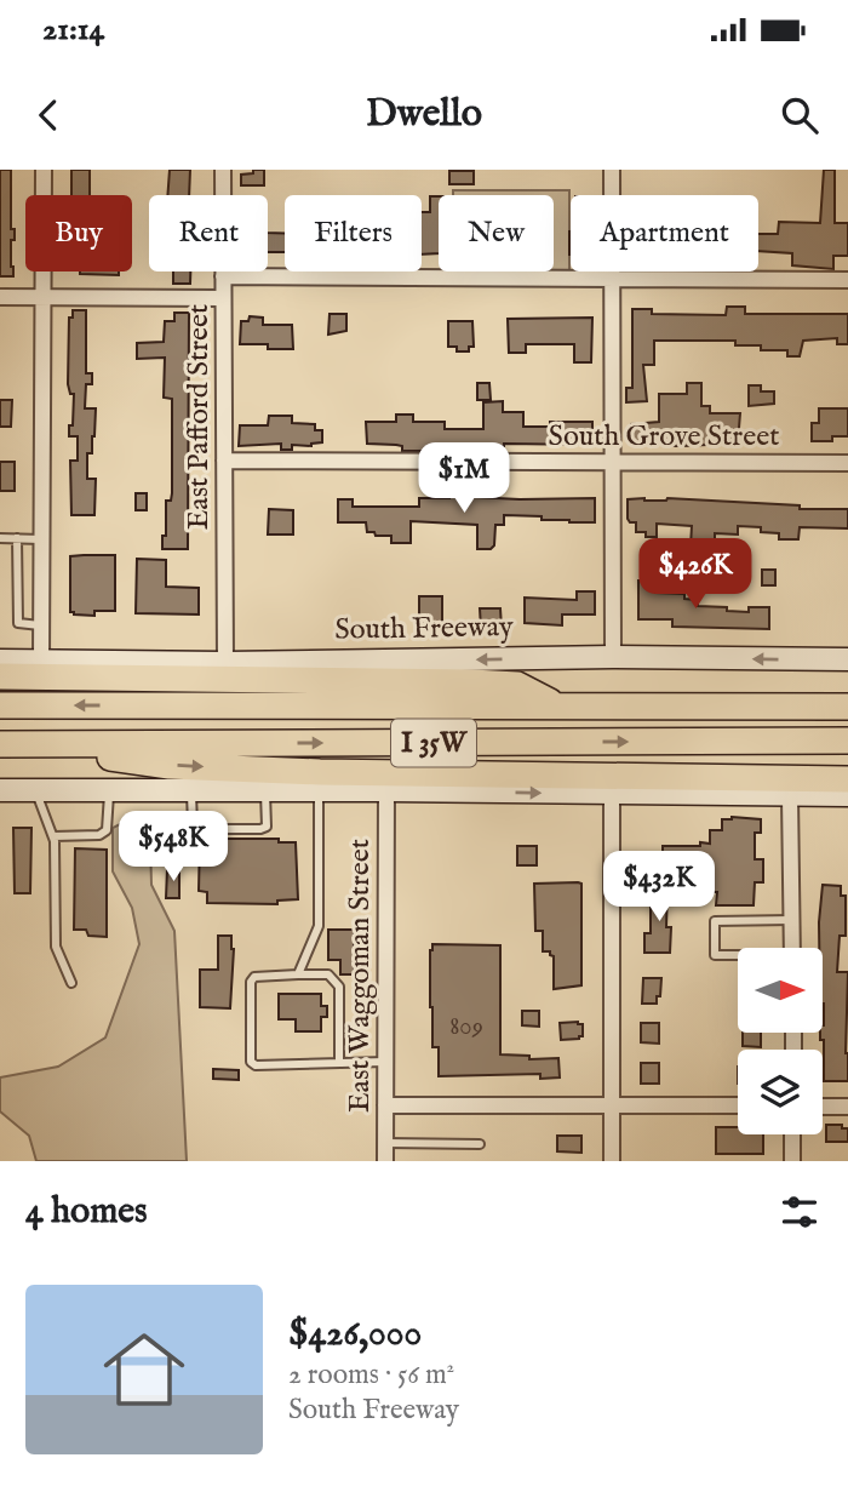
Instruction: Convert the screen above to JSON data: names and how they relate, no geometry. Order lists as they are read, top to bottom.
{
  "streets": {
    "highway": ["I 35W"],
    "main road": ["South Freeway"],
    "street": ["East Pafford Street", "South Grove Street", "East Waggoman Street"]
  },
  "crossings": [
    ["East Pafford Street", "South Grove Street"],
    ["East Pafford Street", "South Freeway"]
  ],
  "house_numbers": ["809"],
  "north": "right",
  "page": {
    "status": "21:14",
    "header": "Dwello",
    "chip": [
      "Buy",
      "Rent",
      "Filters",
      "New",
      "Apartment"
    ],
    "price": [
      "$1M",
      "$426K",
      "$548K",
      "$432K"
    ],
    "heading": "4 homes",
    "list": [
      {
        "name": "$426,000",
        "note": "2 rooms · 56 m² · South Freeway"
      }
    ]
  }
}
